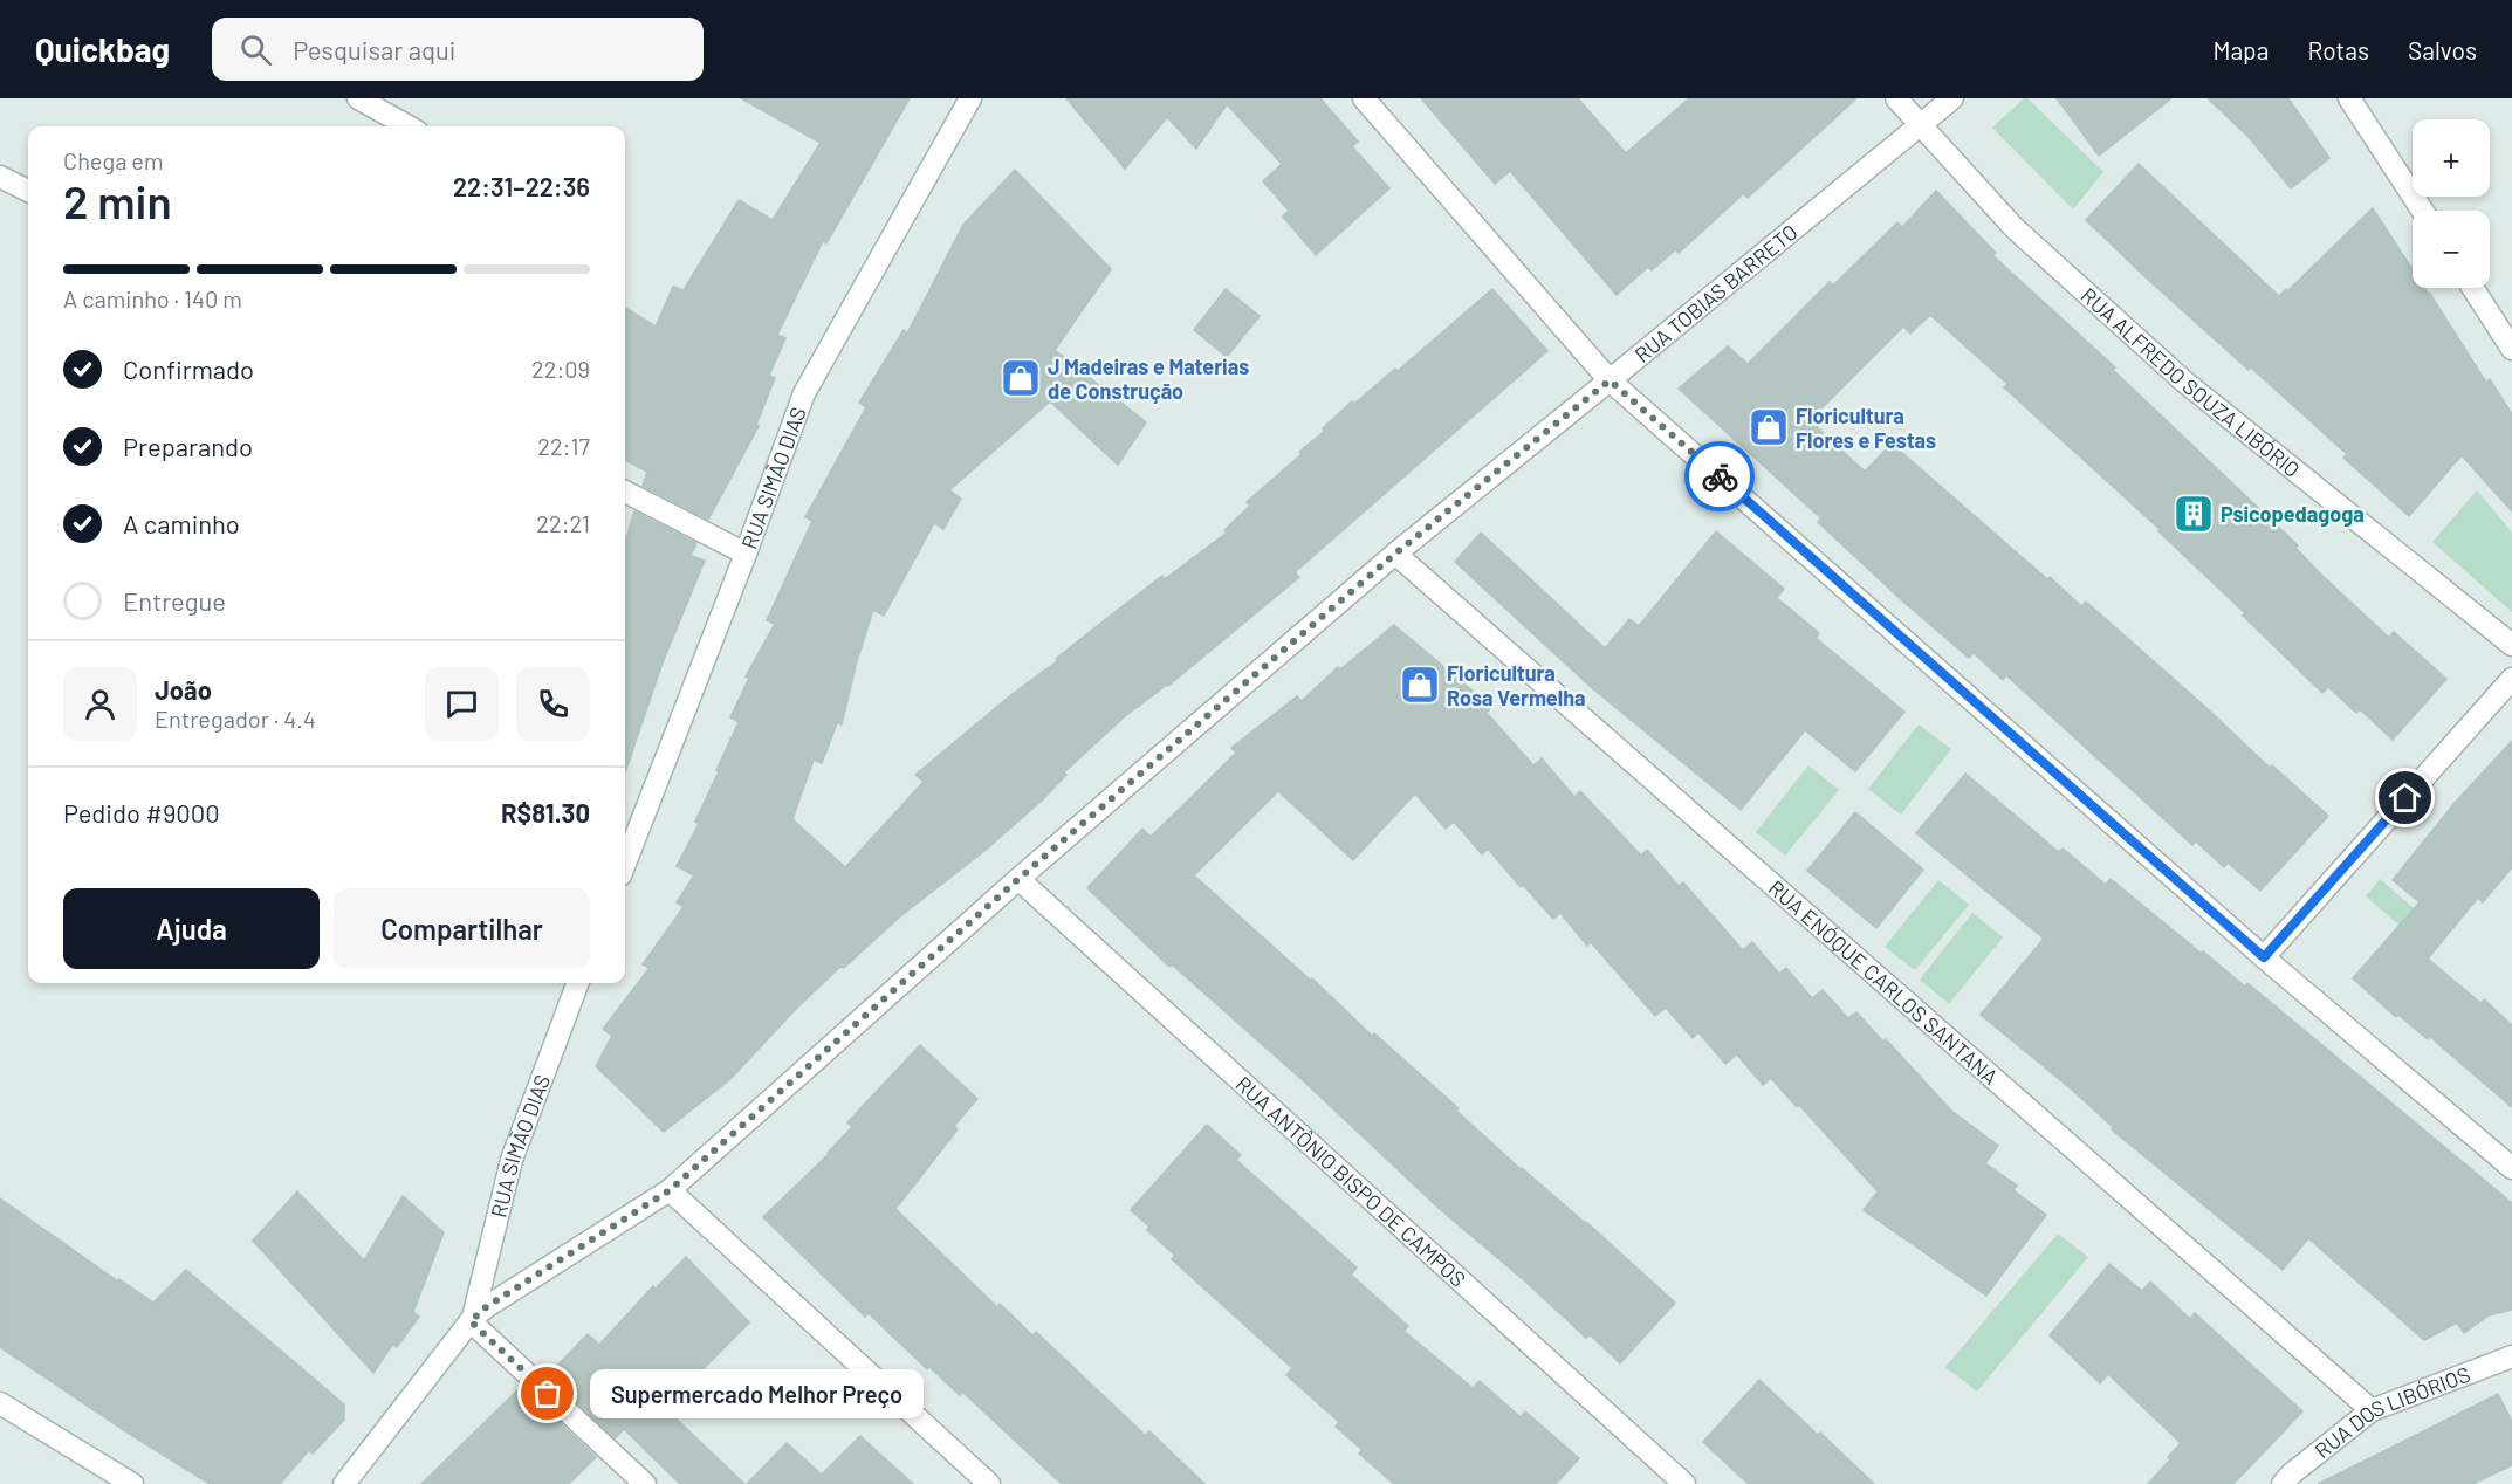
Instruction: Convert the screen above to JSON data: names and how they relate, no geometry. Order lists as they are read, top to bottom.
{
  "streets": {
    "street": [
      "RUA TOBIAS BARRETO",
      "RUA ALFREDO SOUZA LIBÓRIO",
      "RUA SIMÃO DIAS",
      "RUA ENÓQUE CARLOS SANTANA",
      "RUA ANTÔNIO BISPO DE CAMPOS",
      "RUA DOS LIBÓRIOS"
    ]
  },
  "crossings": [
    ["RUA TOBIAS BARRETO", "RUA ALFREDO SOUZA LIBÓRIO"],
    ["RUA TOBIAS BARRETO", "RUA SIMÃO DIAS"],
    ["RUA TOBIAS BARRETO", "RUA ENÓQUE CARLOS SANTANA"],
    ["RUA TOBIAS BARRETO", "RUA ANTÔNIO BISPO DE CAMPOS"],
    ["RUA ENÓQUE CARLOS SANTANA", "RUA DOS LIBÓRIOS"]
  ],
  "places": {
    "shop": ["J Madeiras e Materias de Construção", "Floricultura Flores e Festas", "Floricultura Rosa Vermelha"],
    "building": ["Psicopedagoga"],
    "other": ["Supermercado Melhor Preço"]
  },
  "page": {
    "header": "Quickbag",
    "search": "Pesquisar aqui",
    "nav": ["Mapa", "Rotas", "Salvos"],
    "map_buttons": ["+", "−"],
    "heading": ["2 min", "Chega em", "22:31–22:36"],
    "panel": [
      "João",
      "Entregador · 4.4",
      "Pedido #9000",
      "R$81.30"
    ],
    "bar": "A caminho · 140 m",
    "list": [
      ["Confirmado", "22:09"],
      ["Preparando", "22:17"],
      ["A caminho", "22:21"],
      "Entregue"
    ],
    "buttons": ["Ajuda", "Compartilhar"],
    "bubble": "Supermercado Melhor Preço"
  }
}
